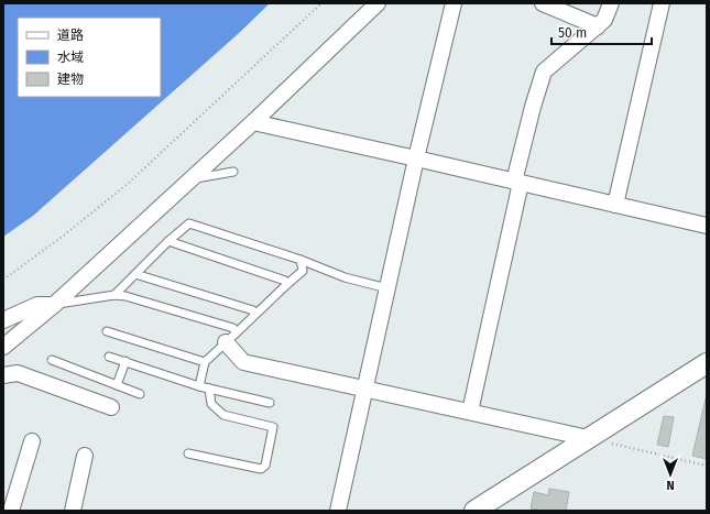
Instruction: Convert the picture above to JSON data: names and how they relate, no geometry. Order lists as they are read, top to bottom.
{
  "legend": ["道路", "水域", "建物"],
  "scale_bar": "50 m",
  "north": "bottom"
}
